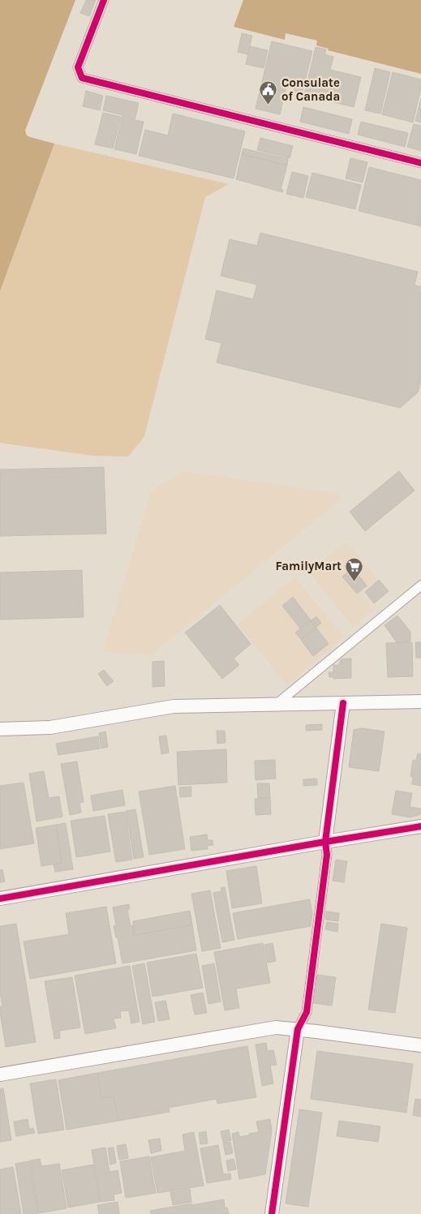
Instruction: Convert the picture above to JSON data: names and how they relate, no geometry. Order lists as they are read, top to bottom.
{
  "places": {
    "public building": ["Consulate of Canada"],
    "supermarket": ["FamilyMart"]
  }
}
